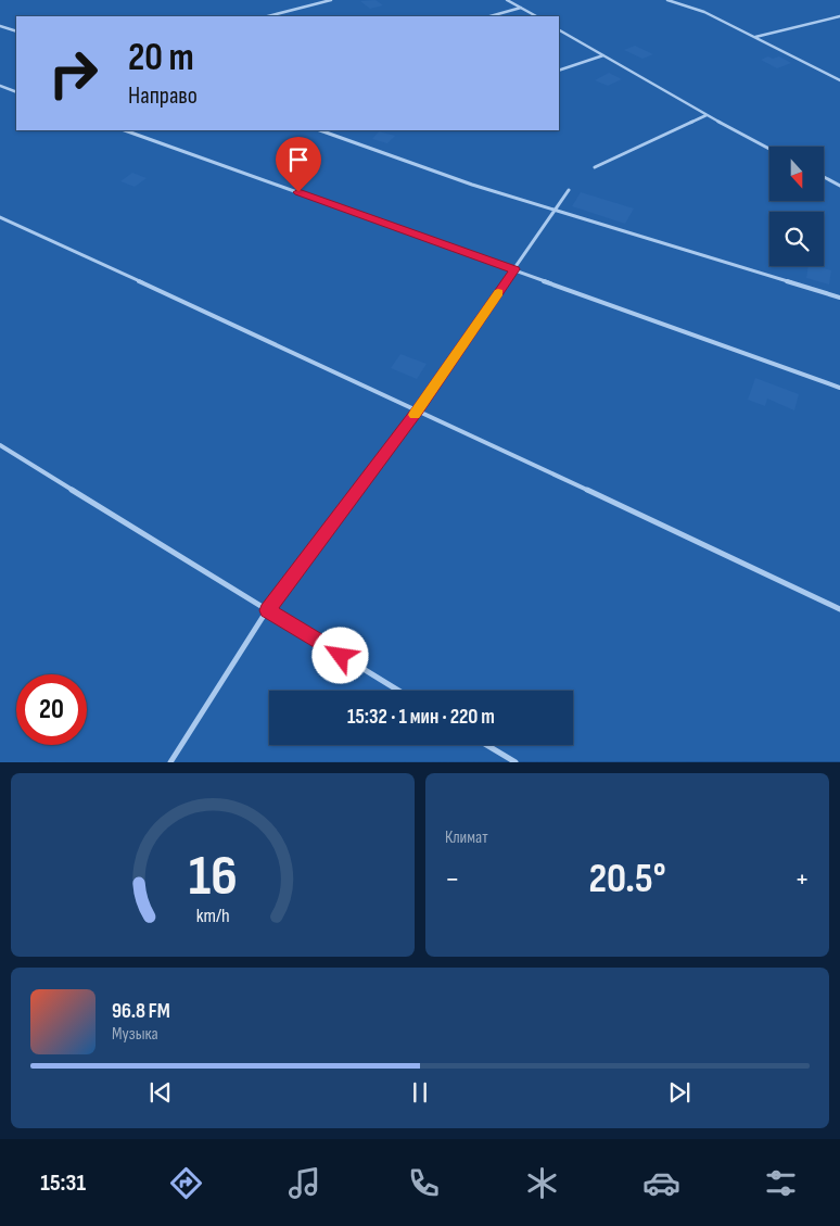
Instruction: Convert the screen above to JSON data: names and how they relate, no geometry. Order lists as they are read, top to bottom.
{
  "north": "bottom",
  "page": {
    "turn": ["20 m", "Направо"],
    "limit": "20",
    "trip": "15:32 · 1 мин · 220 m",
    "tile": "Климат",
    "heat": ["−", "20.5°", "+"],
    "song": ["96.8 FM", "Музыка"],
    "tabs": "15:31",
    "gauge": ["16", "km/h"]
  }
}
